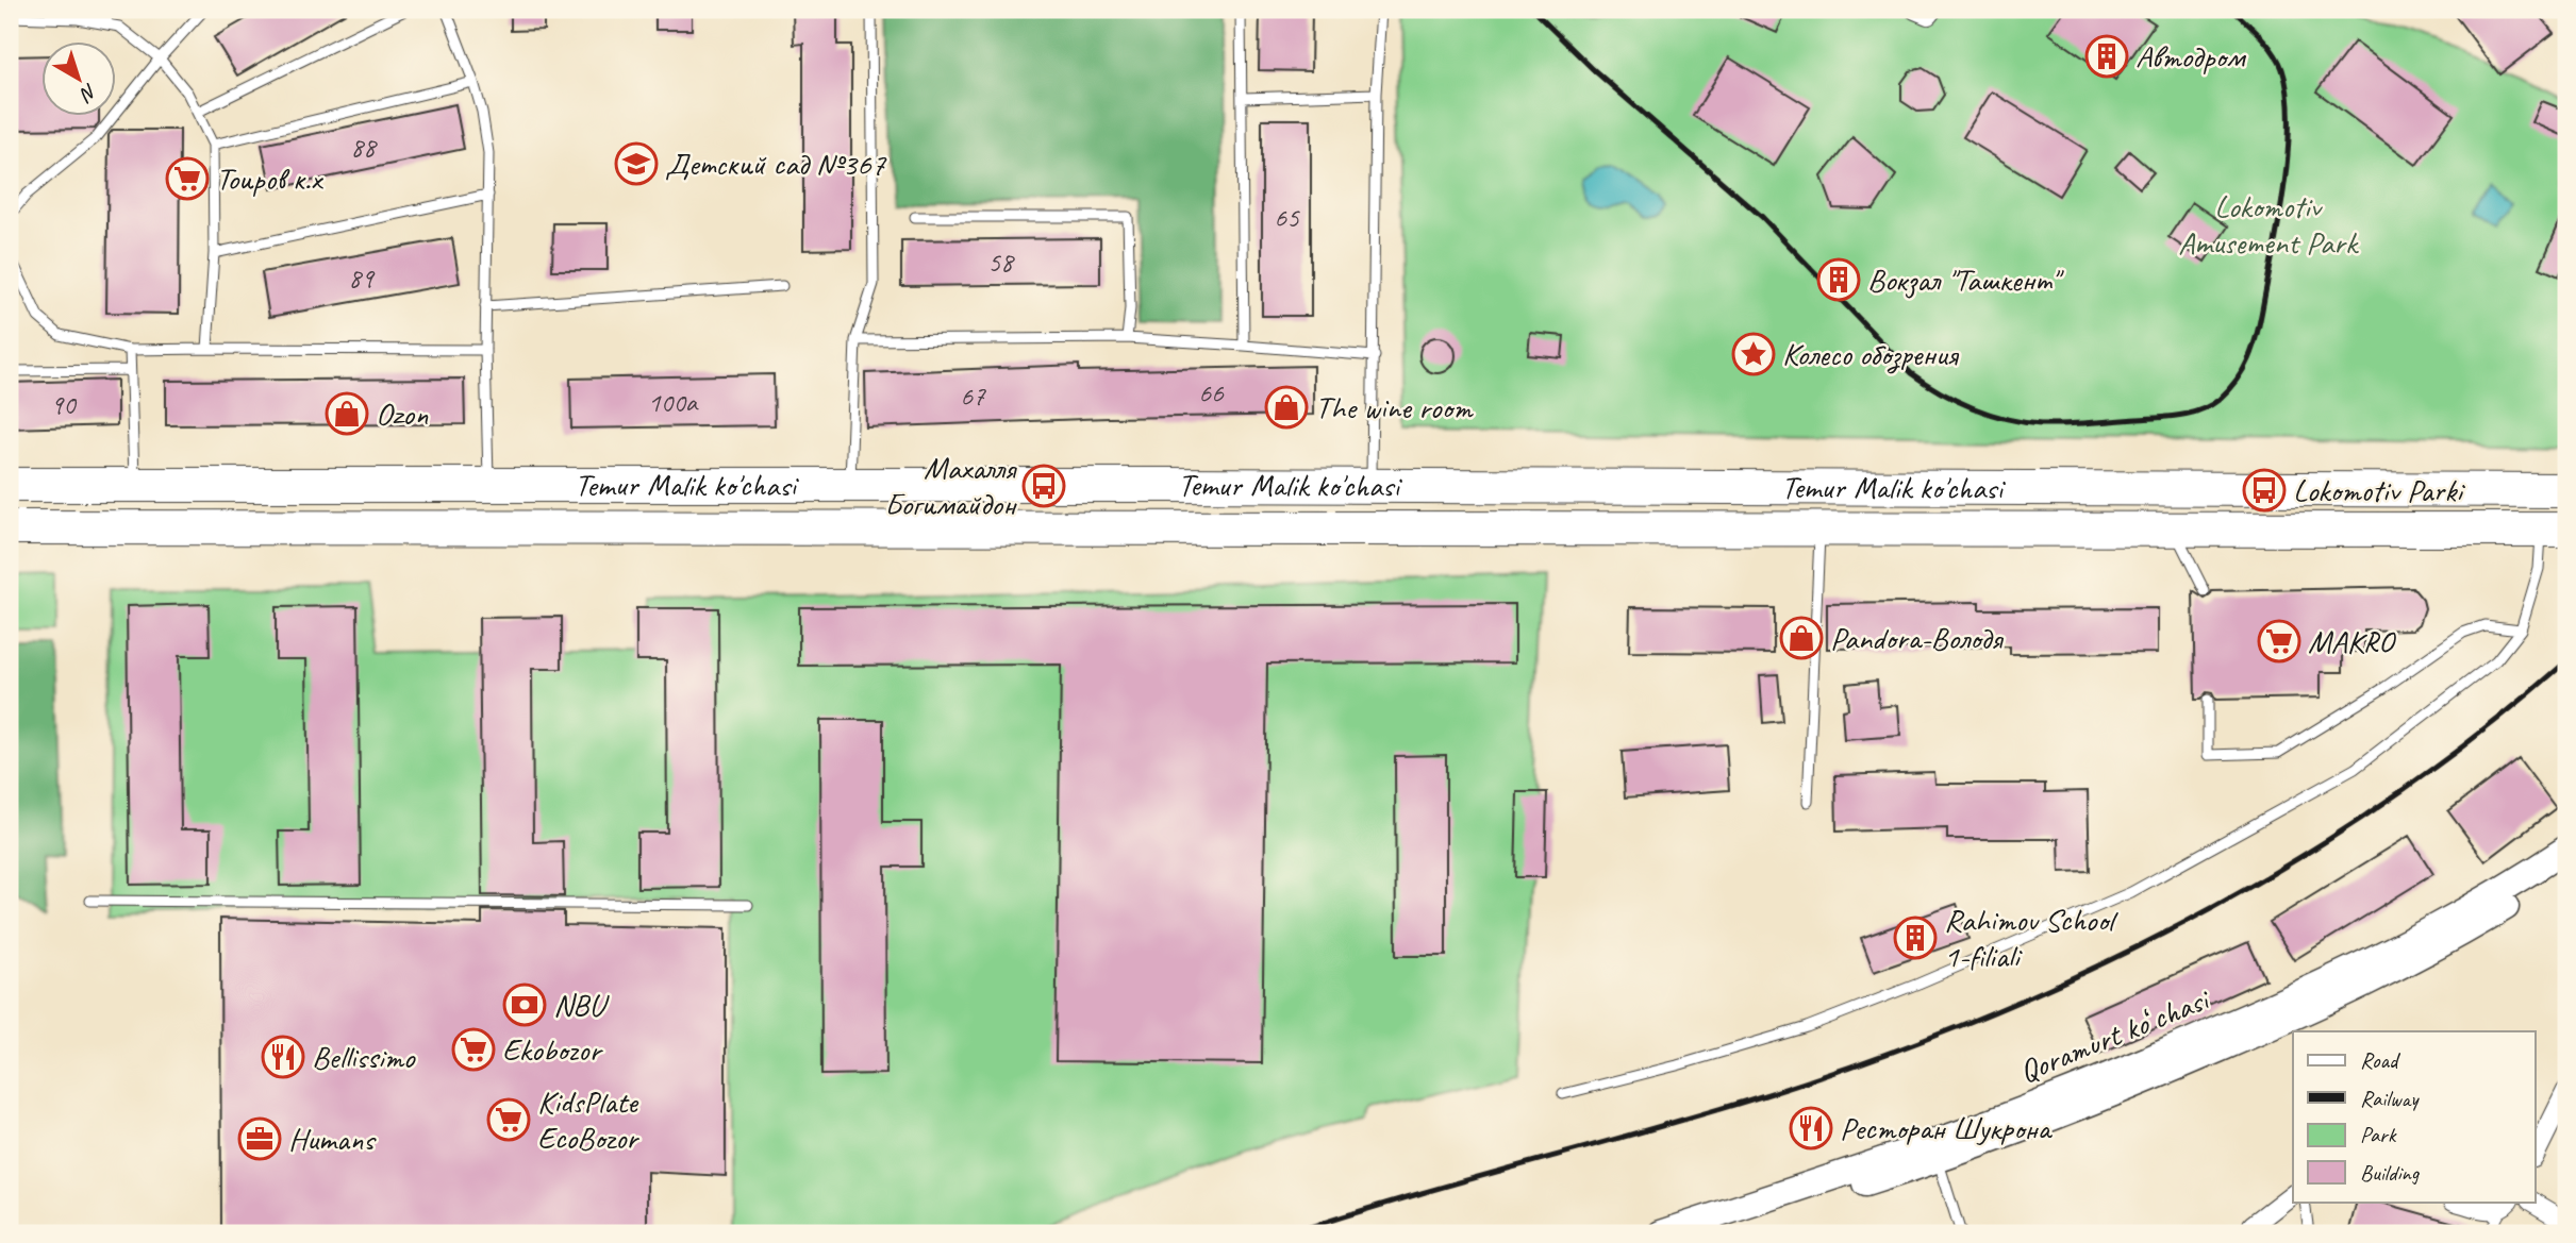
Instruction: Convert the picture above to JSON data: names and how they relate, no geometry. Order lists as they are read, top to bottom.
{
  "streets": {
    "highway": ["Temur Malik ko'chasi"],
    "main road": ["Qoramurt koʻchasi"]
  },
  "parks": ["Lokomotiv Amusement Park"],
  "places": {
    "building": ["Автодром", "Вокзал \"Ташкент\"", "Rahimov School 1-filiali"],
    "school or university": ["Детский сад №367"],
    "supermarket": [
      "Тоиров к.х",
      "MAKRO",
      "Ekobozor",
      "KidsPlate EcoBozor"
    ],
    "place": ["Колесо обозрения"],
    "shop": ["The wine room", "Ozon", "Pandora-Володя"],
    "bus stop": ["Махалля Богимайдон", "Lokomotiv Parki"],
    "bank": ["NBU"],
    "restaurant": ["Bellissimo", "Ресторан Шукрона"],
    "office": ["Humans"]
  },
  "house_numbers": [
    "88",
    "65",
    "58",
    "89",
    "66",
    "67",
    "100а",
    "90"
  ],
  "legend": [
    "Road",
    "Railway",
    "Park",
    "Building"
  ],
  "north": "bottom right"
}
